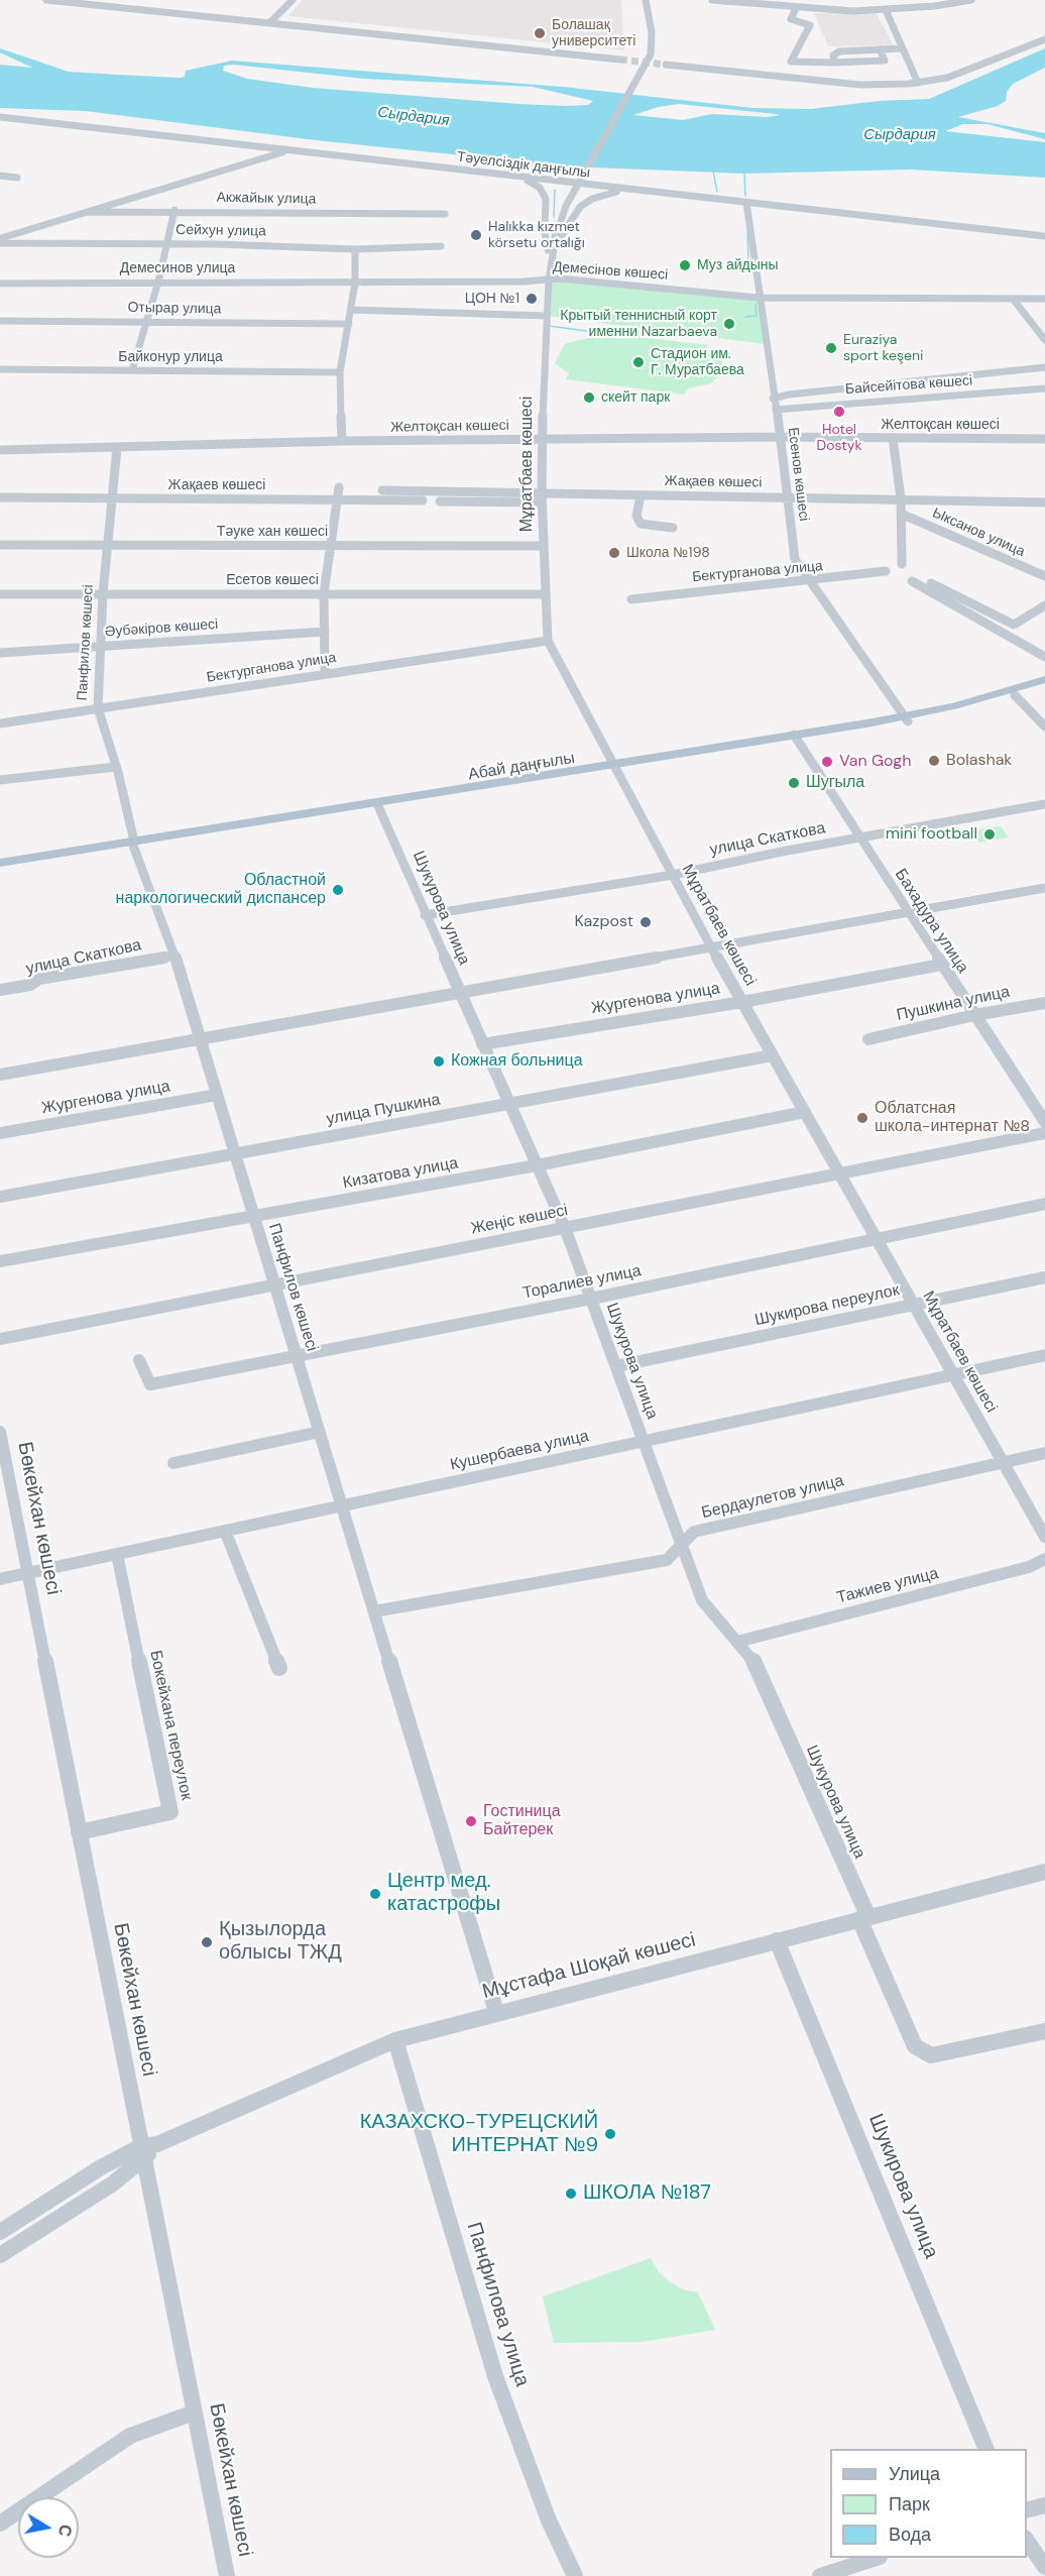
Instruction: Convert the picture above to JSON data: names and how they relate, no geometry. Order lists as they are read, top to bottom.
{
  "streets": {
    "main road": ["Абай даңғылы"],
    "street": [
      "Тәуелсіздік даңғылы",
      "Акжайык улица",
      "Сейхун улица",
      "Демесинов улица",
      "Демесінов көшесі",
      "Отырар улица",
      "Байконур улица",
      "Байсейітова көшесі",
      "Желтоқсан көшесі",
      "Мұратбаев көшесі",
      "Есенов көшесі",
      "Жақаев көшесі",
      "Тәуке хан көшесі",
      "Ыксанов улица",
      "Бектурганова улица",
      "Есетов көшесі",
      "Әубәкіров көшесі",
      "Панфилов көшесі",
      "улица Скаткова",
      "Шукурова улица",
      "Бахадура улица",
      "Жургенова улица",
      "Пушкина улица",
      "улица Пушкина",
      "Кизатова улица",
      "Жеңіс көшесі",
      "Торалиев улица",
      "Шукирова переулок",
      "Кушербаева улица",
      "Бердаулетов улица",
      "Бөкейхан көшесі",
      "Тажиев улица",
      "Бокейхана переулок",
      "Мұстафа Шоқай көшесі",
      "Шукирова улица",
      "Панфилова улица"
    ]
  },
  "crossings": [
    ["Тәуелсіздік даңғылы", "Есенов көшесі"],
    ["Демесинов улица", "Демесінов көшесі"],
    ["Демесінов көшесі", "Мұратбаев көшесі"],
    ["Демесінов көшесі", "Есенов көшесі"],
    ["Байсейітова көшесі", "Есенов көшесі"],
    ["Желтоқсан көшесі", "Мұратбаев көшесі"],
    ["Желтоқсан көшесі", "Есенов көшесі"],
    ["Желтоқсан көшесі", "Панфилов көшесі"],
    ["Мұратбаев көшесі", "Жақаев көшесі"],
    ["Мұратбаев көшесі", "Тәуке хан көшесі"],
    ["Мұратбаев көшесі", "Бектурганова улица"],
    ["Мұратбаев көшесі", "Есетов көшесі"],
    ["Мұратбаев көшесі", "Абай даңғылы"],
    ["Мұратбаев көшесі", "улица Скаткова"],
    ["Мұратбаев көшесі", "Жургенова улица"],
    ["Мұратбаев көшесі", "улица Пушкина"],
    ["Мұратбаев көшесі", "Кизатова улица"],
    ["Мұратбаев көшесі", "Жеңіс көшесі"],
    ["Мұратбаев көшесі", "Торалиев улица"],
    ["Мұратбаев көшесі", "Шукирова переулок"],
    ["Мұратбаев көшесі", "Кушербаева улица"],
    ["Мұратбаев көшесі", "Бердаулетов улица"],
    ["Есенов көшесі", "Жақаев көшесі"],
    ["Есенов көшесі", "Бектурганова улица"],
    ["Есенов көшесі", "Абай даңғылы"],
    ["Жақаев көшесі", "Панфилов көшесі"],
    ["Тәуке хан көшесі", "Панфилов көшесі"],
    ["Бектурганова улица", "Панфилов көшесі"],
    ["Есетов көшесі", "Панфилов көшесі"],
    ["Әубәкіров көшесі", "Панфилов көшесі"],
    ["Панфилов көшесі", "Абай даңғылы"],
    ["Панфилов көшесі", "улица Скаткова"],
    ["Панфилов көшесі", "Жургенова улица"],
    ["Панфилов көшесі", "улица Пушкина"],
    ["Панфилов көшесі", "Кизатова улица"],
    ["Панфилов көшесі", "Жеңіс көшесі"],
    ["Панфилов көшесі", "Торалиев улица"],
    ["Панфилов көшесі", "Кушербаева улица"],
    ["Панфилов көшесі", "Бердаулетов улица"],
    ["Панфилов көшесі", "Мұстафа Шоқай көшесі"],
    ["Абай даңғылы", "Шукурова улица"],
    ["Абай даңғылы", "Бахадура улица"],
    ["улица Скаткова", "Шукурова улица"],
    ["улица Скаткова", "Бахадура улица"],
    ["Шукурова улица", "Жургенова улица"],
    ["Шукурова улица", "улица Пушкина"],
    ["Шукурова улица", "Кизатова улица"],
    ["Шукурова улица", "Жеңіс көшесі"],
    ["Шукурова улица", "Торалиев улица"],
    ["Шукурова улица", "Шукирова переулок"],
    ["Шукурова улица", "Кушербаева улица"],
    ["Шукурова улица", "Бердаулетов улица"],
    ["Шукурова улица", "Тажиев улица"],
    ["Шукурова улица", "Мұстафа Шоқай көшесі"],
    ["Бахадура улица", "Жургенова улица"],
    ["Бахадура улица", "Пушкина улица"],
    ["Кушербаева улица", "Бөкейхан көшесі"],
    ["Кушербаева улица", "Бокейхана переулок"],
    ["Бөкейхан көшесі", "Бокейхана переулок"],
    ["Бөкейхан көшесі", "Мұстафа Шоқай көшесі"],
    ["Мұстафа Шоқай көшесі", "Шукирова улица"],
    ["Мұстафа Шоқай көшесі", "Панфилова улица"]
  ],
  "water": ["Сырдария"],
  "places": [
    "Болашақ университеті",
    "Halıkka kızmet körsetu ortalığı",
    "Муз айдыны",
    "ЦОН №1",
    "Крытый теннисный корт именни Nazarbaeva",
    "Euraziya sport keşeni",
    "Стадион им. Г. Муратбаева",
    "скейт парк",
    "Hotel Dostyk",
    "Школа №198",
    "Bolashak",
    "Van Gogh",
    "Шугыла",
    "mini football",
    "Областной наркологический диспансер",
    "Kazpost",
    "Кожная больница",
    "Облатсная школа-интернат №8",
    "Гостиница Байтерек",
    "Центр мед. катастрофы",
    "Қызылорда облысы ТЖД",
    "КАЗАХСКО-ТУРЕЦСКИЙ ИНТЕРНАТ №9",
    "ШКОЛА №187"
  ],
  "legend": ["Улица", "Парк", "Вода"],
  "north": "right"
}
